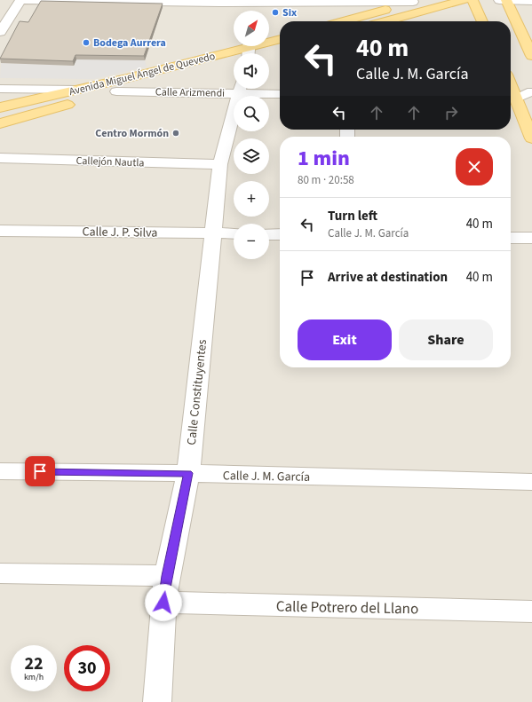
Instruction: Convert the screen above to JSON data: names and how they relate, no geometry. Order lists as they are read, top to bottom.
{
  "streets": {
    "main road": ["Avenida Miguel Ángel de Quevedo"],
    "street": [
      "Calle Arizmendi",
      "Callejón Nautla",
      "Calle J. P. Silva",
      "Calle Constituyentes",
      "Calle J. M. García",
      "Calle Potrero del Llano"
    ]
  },
  "crossings": [
    ["Avenida Miguel Ángel de Quevedo", "Calle Arizmendi"],
    ["Callejón Nautla", "Calle Constituyentes"],
    ["Calle J. P. Silva", "Calle Constituyentes"],
    ["Calle Constituyentes", "Calle J. M. García"],
    ["Calle Constituyentes", "Calle Potrero del Llano"]
  ],
  "places": ["Six", "Bodega Aurrera", "Centro Mormón"],
  "north": "top right",
  "page": {
    "map_buttons": ["+", "−"],
    "turn": ["40 m", "Calle J. M. García"],
    "heading": ["1 min", "80 m · 20:58"],
    "list": [
      {
        "name": "Turn left",
        "note": "Calle J. M. García",
        "value": "40 m"
      },
      {
        "name": "Arrive at destination",
        "value": "40 m"
      }
    ],
    "buttons": ["Exit", "Share"],
    "speed": "22 km/h",
    "limit": "30"
  }
}
